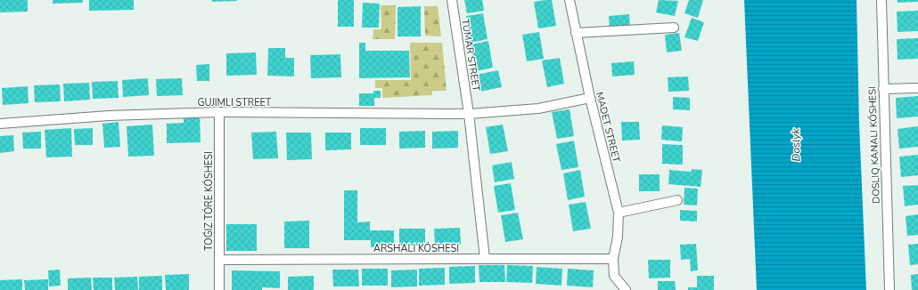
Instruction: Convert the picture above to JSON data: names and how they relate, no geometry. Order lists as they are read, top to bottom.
{
  "streets": {
    "street": ["TUMAR STREET", "GUJIMLI STREET", "MADET STREET"]
  },
  "crossings": [
    ["TUMAR STREET", "GUJIMLI STREET"],
    ["GUJIMLI STREET", "MADET STREET"]
  ],
  "water": ["Doslyk"]
}
